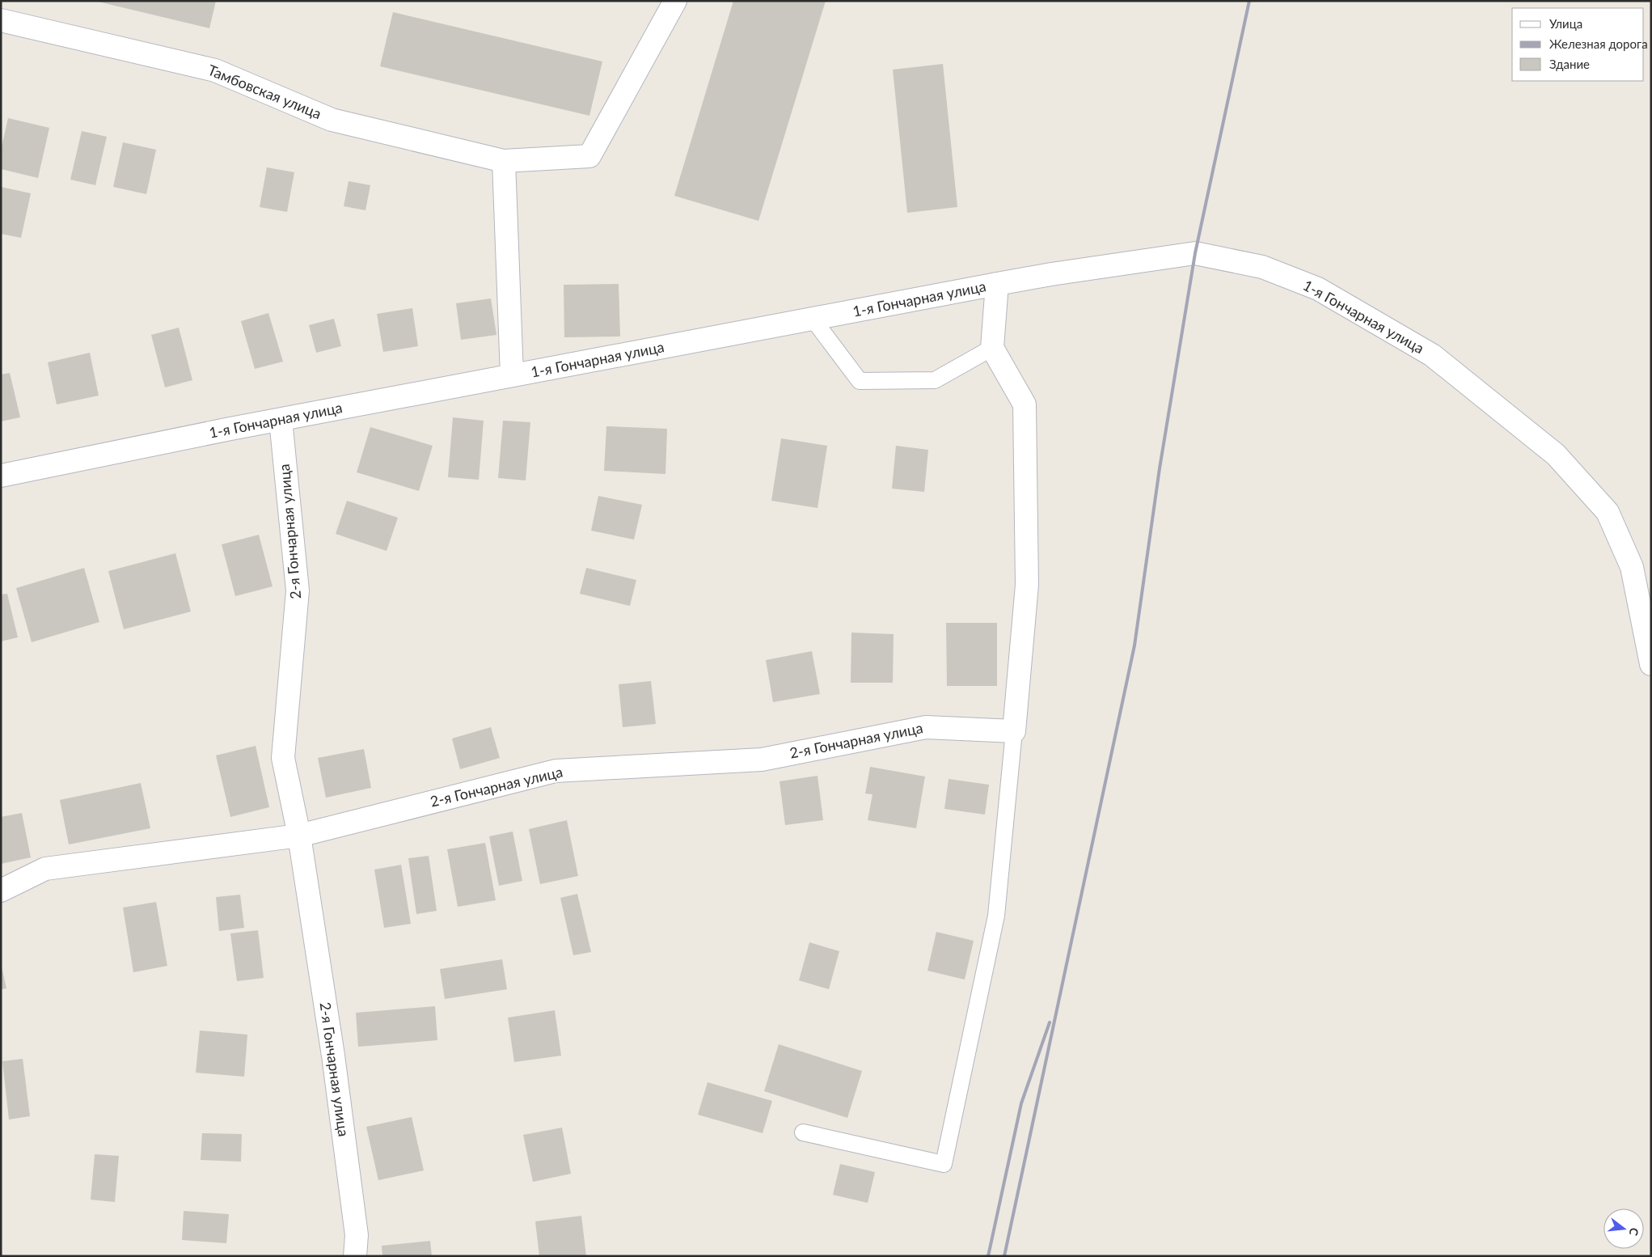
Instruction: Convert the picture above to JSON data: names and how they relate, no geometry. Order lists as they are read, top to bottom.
{
  "streets": {
    "street": ["Тамбовская улица", "1-я Гончарная улица", "2-я Гончарная улица"]
  },
  "crossings": [
    ["1-я Гончарная улица", "2-я Гончарная улица"]
  ],
  "legend": ["Улица", "Железная дорога", "Здание"],
  "north": "right"
}
